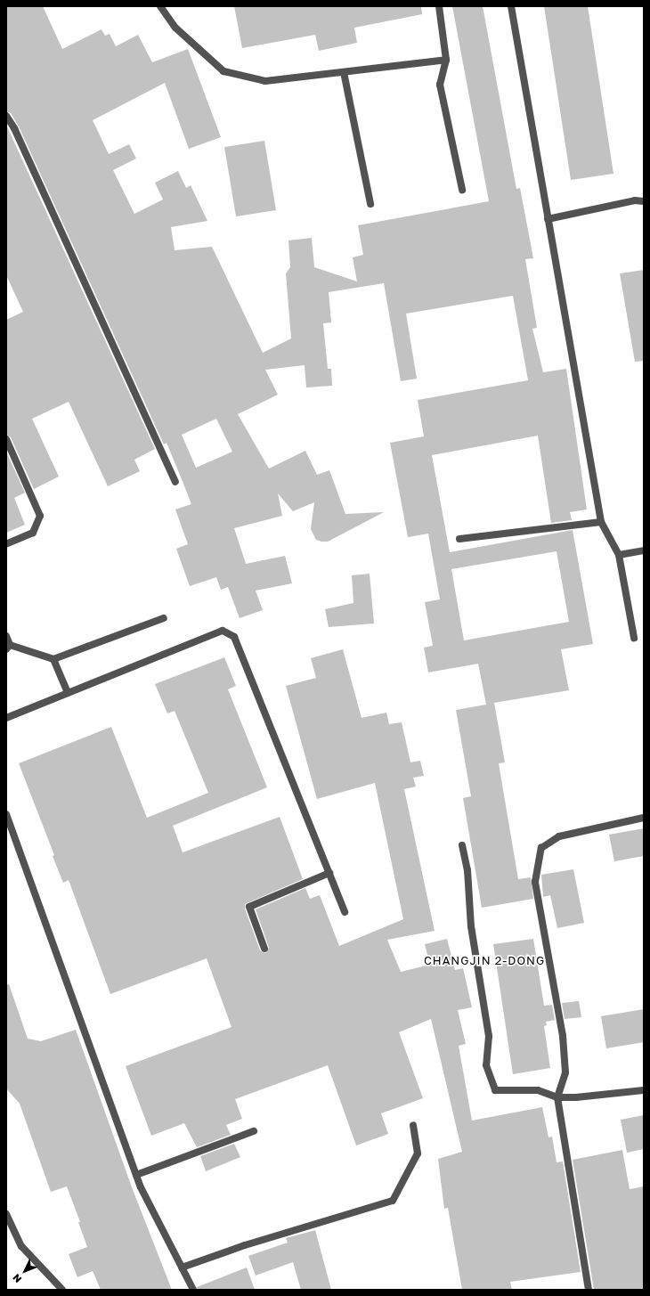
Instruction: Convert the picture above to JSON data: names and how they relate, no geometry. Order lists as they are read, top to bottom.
{
  "districts": ["CHANGJIN 2-DONG"],
  "north": "bottom left"
}
